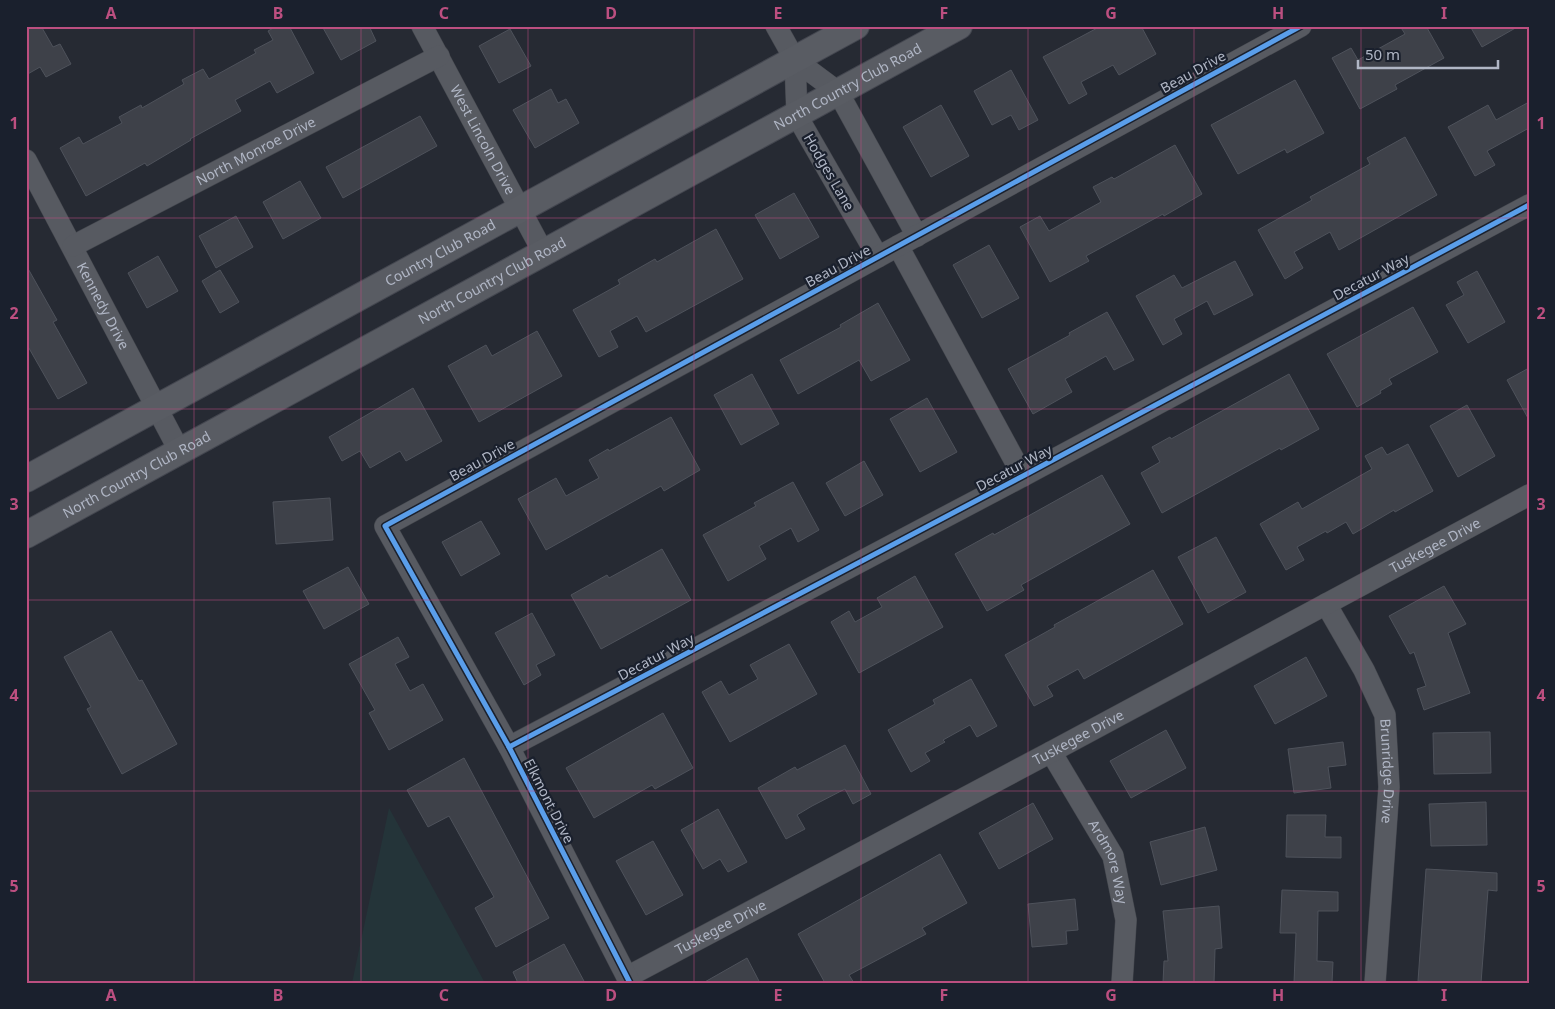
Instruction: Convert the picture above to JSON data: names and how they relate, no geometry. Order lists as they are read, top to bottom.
{
  "streets": {
    "main road": ["North Country Club Road", "Country Club Road"],
    "street": [
      "Beau Drive",
      "West Lincoln Drive",
      "North Monroe Drive",
      "Hodges Lane",
      "Decatur Way",
      "Kennedy Drive",
      "Tuskegee Drive",
      "Brunridge Drive",
      "Elkmont Drive",
      "Ardmore Way"
    ]
  },
  "crossings": [
    ["Beau Drive", "Hodges Lane"],
    ["Beau Drive", "Elkmont Drive"],
    ["North Country Club Road", "West Lincoln Drive"],
    ["North Country Club Road", "Hodges Lane"],
    ["North Country Club Road", "Kennedy Drive"],
    ["West Lincoln Drive", "North Monroe Drive"],
    ["West Lincoln Drive", "Country Club Road"],
    ["North Monroe Drive", "Kennedy Drive"],
    ["Hodges Lane", "Country Club Road"],
    ["Country Club Road", "Kennedy Drive"],
    ["Decatur Way", "Elkmont Drive"],
    ["Tuskegee Drive", "Brunridge Drive"],
    ["Tuskegee Drive", "Elkmont Drive"],
    ["Tuskegee Drive", "Ardmore Way"]
  ],
  "scale_bar": "50 m",
  "grid": {
    "columns": [
      "A",
      "B",
      "C",
      "D",
      "E",
      "F",
      "G",
      "H",
      "I"
    ],
    "rows": [
      "1",
      "2",
      "3",
      "4",
      "5"
    ]
  }
}
